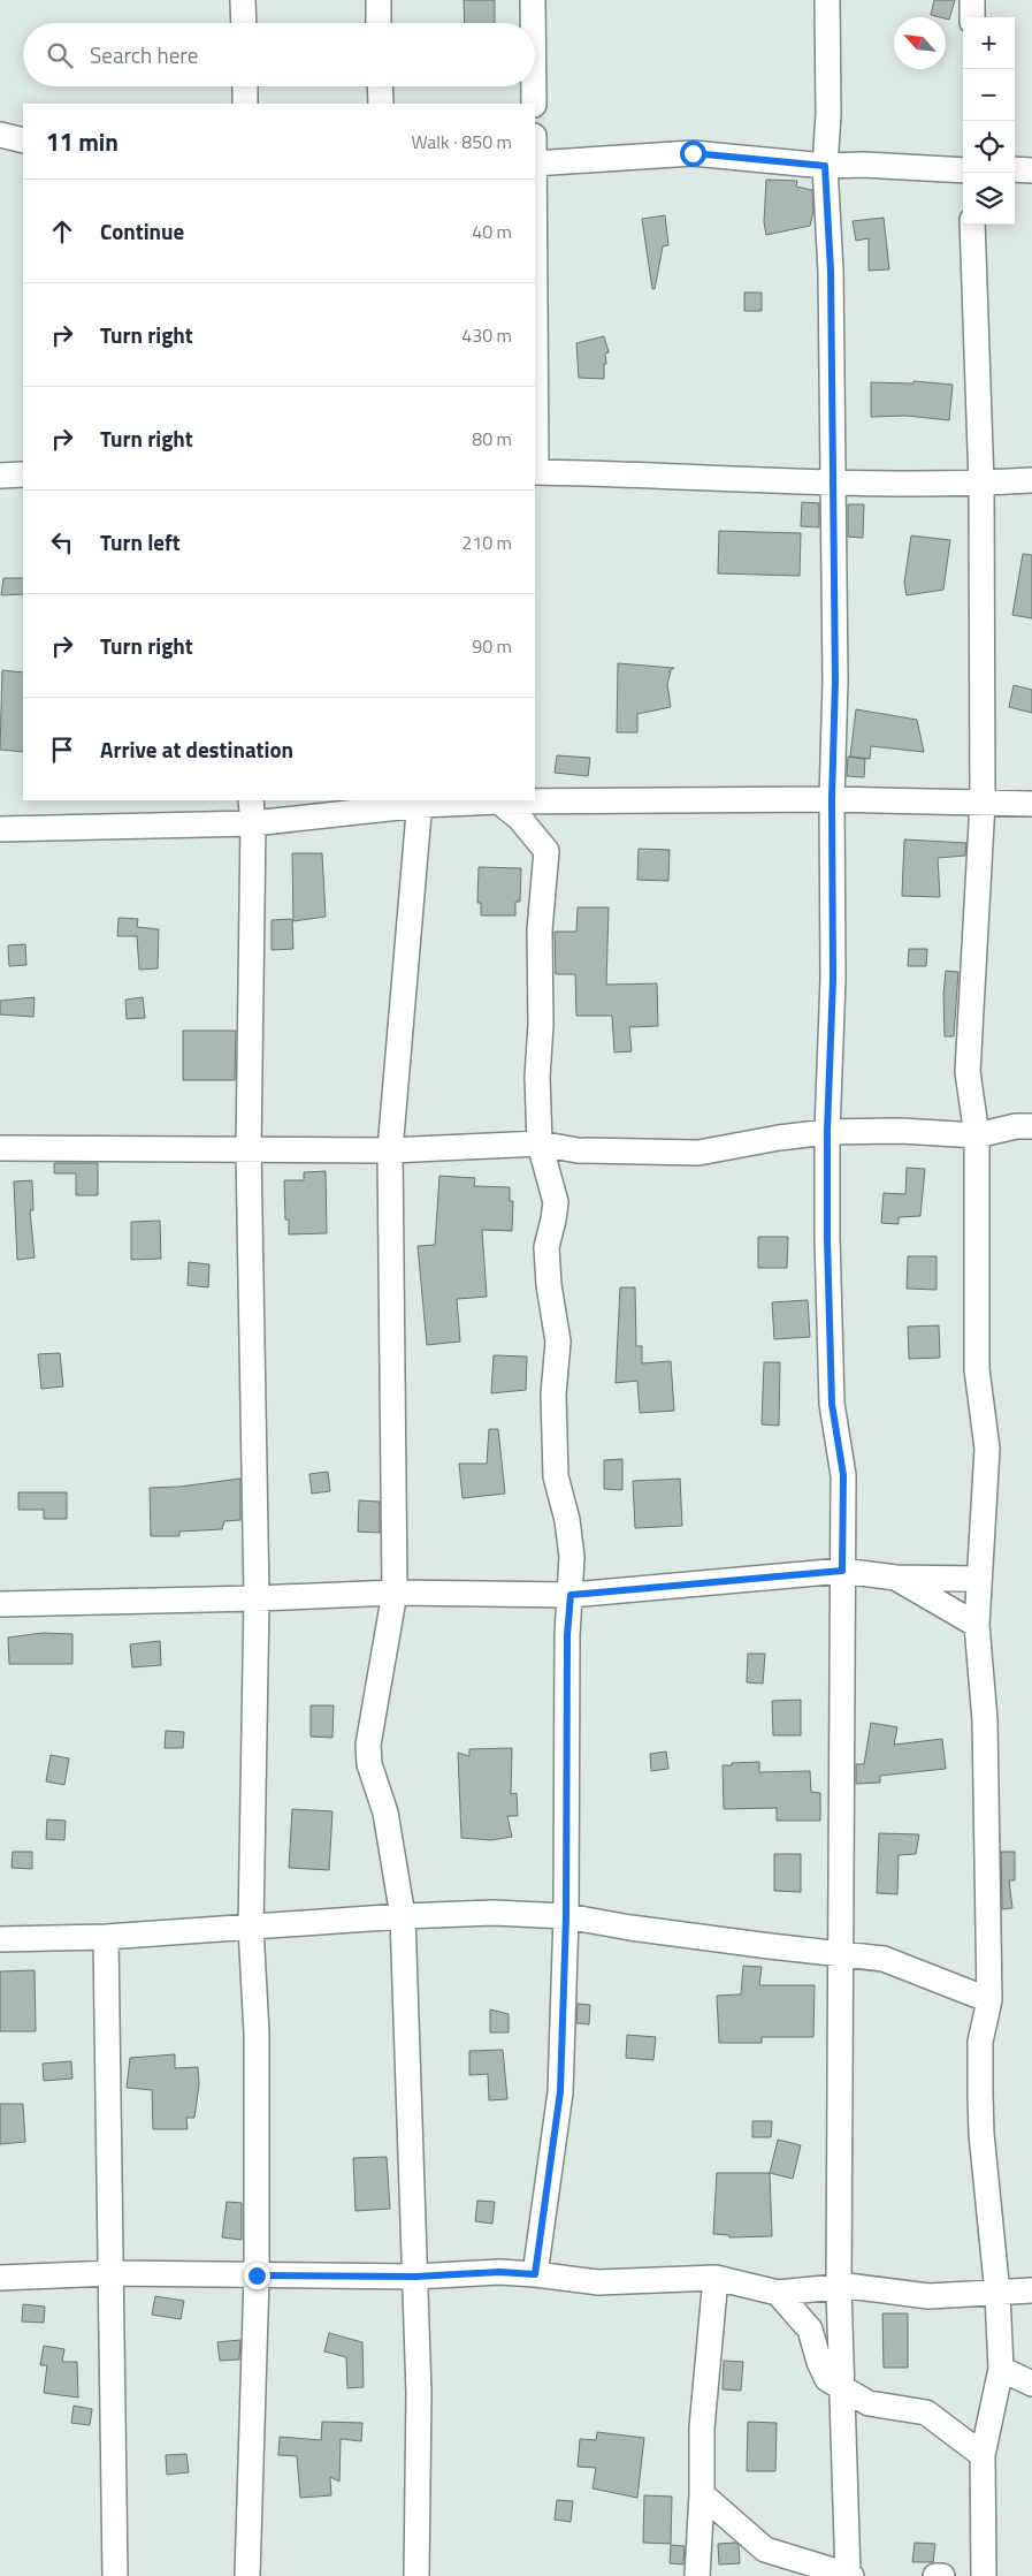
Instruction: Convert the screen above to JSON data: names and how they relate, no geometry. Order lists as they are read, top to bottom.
{
  "north": "top left",
  "page": {
    "map_buttons": ["+", "−"],
    "search": "Search here",
    "heading": ["11 min", "Walk · 850 m"],
    "list": [
      ["Continue", "40 m"],
      ["Turn right", "430 m"],
      ["Turn right", "80 m"],
      ["Turn left", "210 m"],
      ["Turn right", "90 m"],
      "Arrive at destination"
    ]
  }
}
